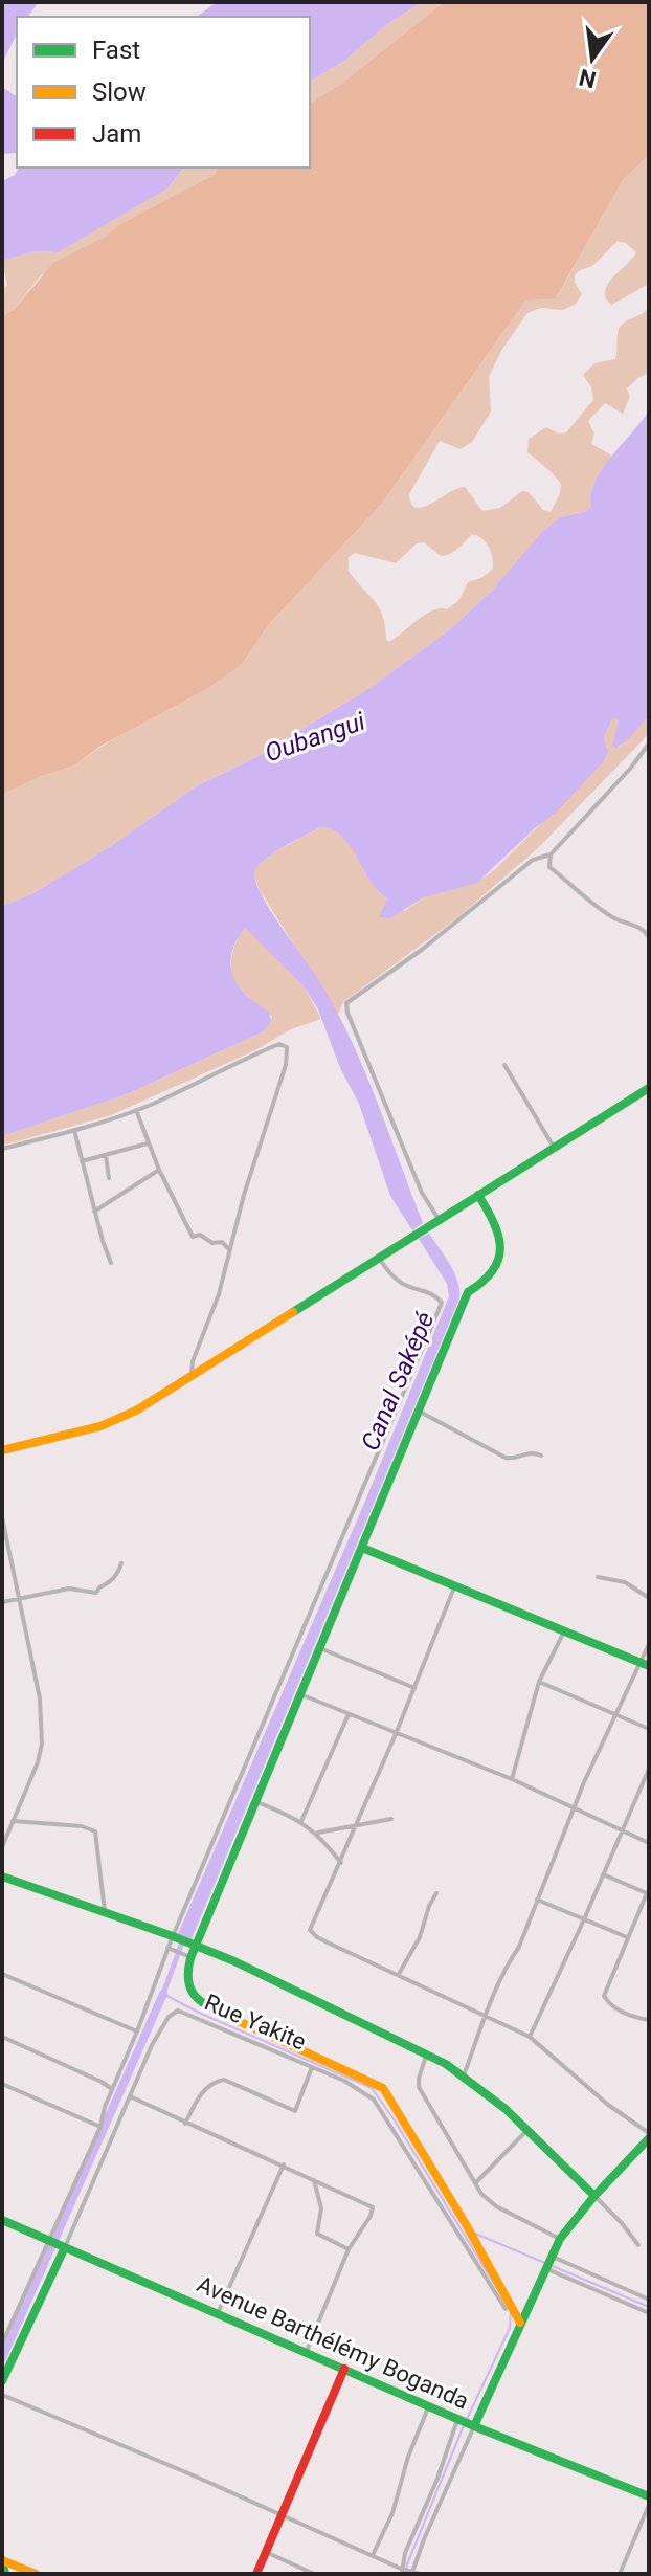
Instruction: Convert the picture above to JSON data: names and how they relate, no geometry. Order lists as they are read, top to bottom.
{
  "streets": {
    "street": ["Rue Yakite", "Avenue Barthélémy Boganda"]
  },
  "crossings": [
    ["Rue Yakite", "Avenue Barthélémy Boganda"]
  ],
  "water": ["Oubangui", "Canal Saképé"],
  "legend": ["Fast", "Slow", "Jam"],
  "north": "bottom"
}
